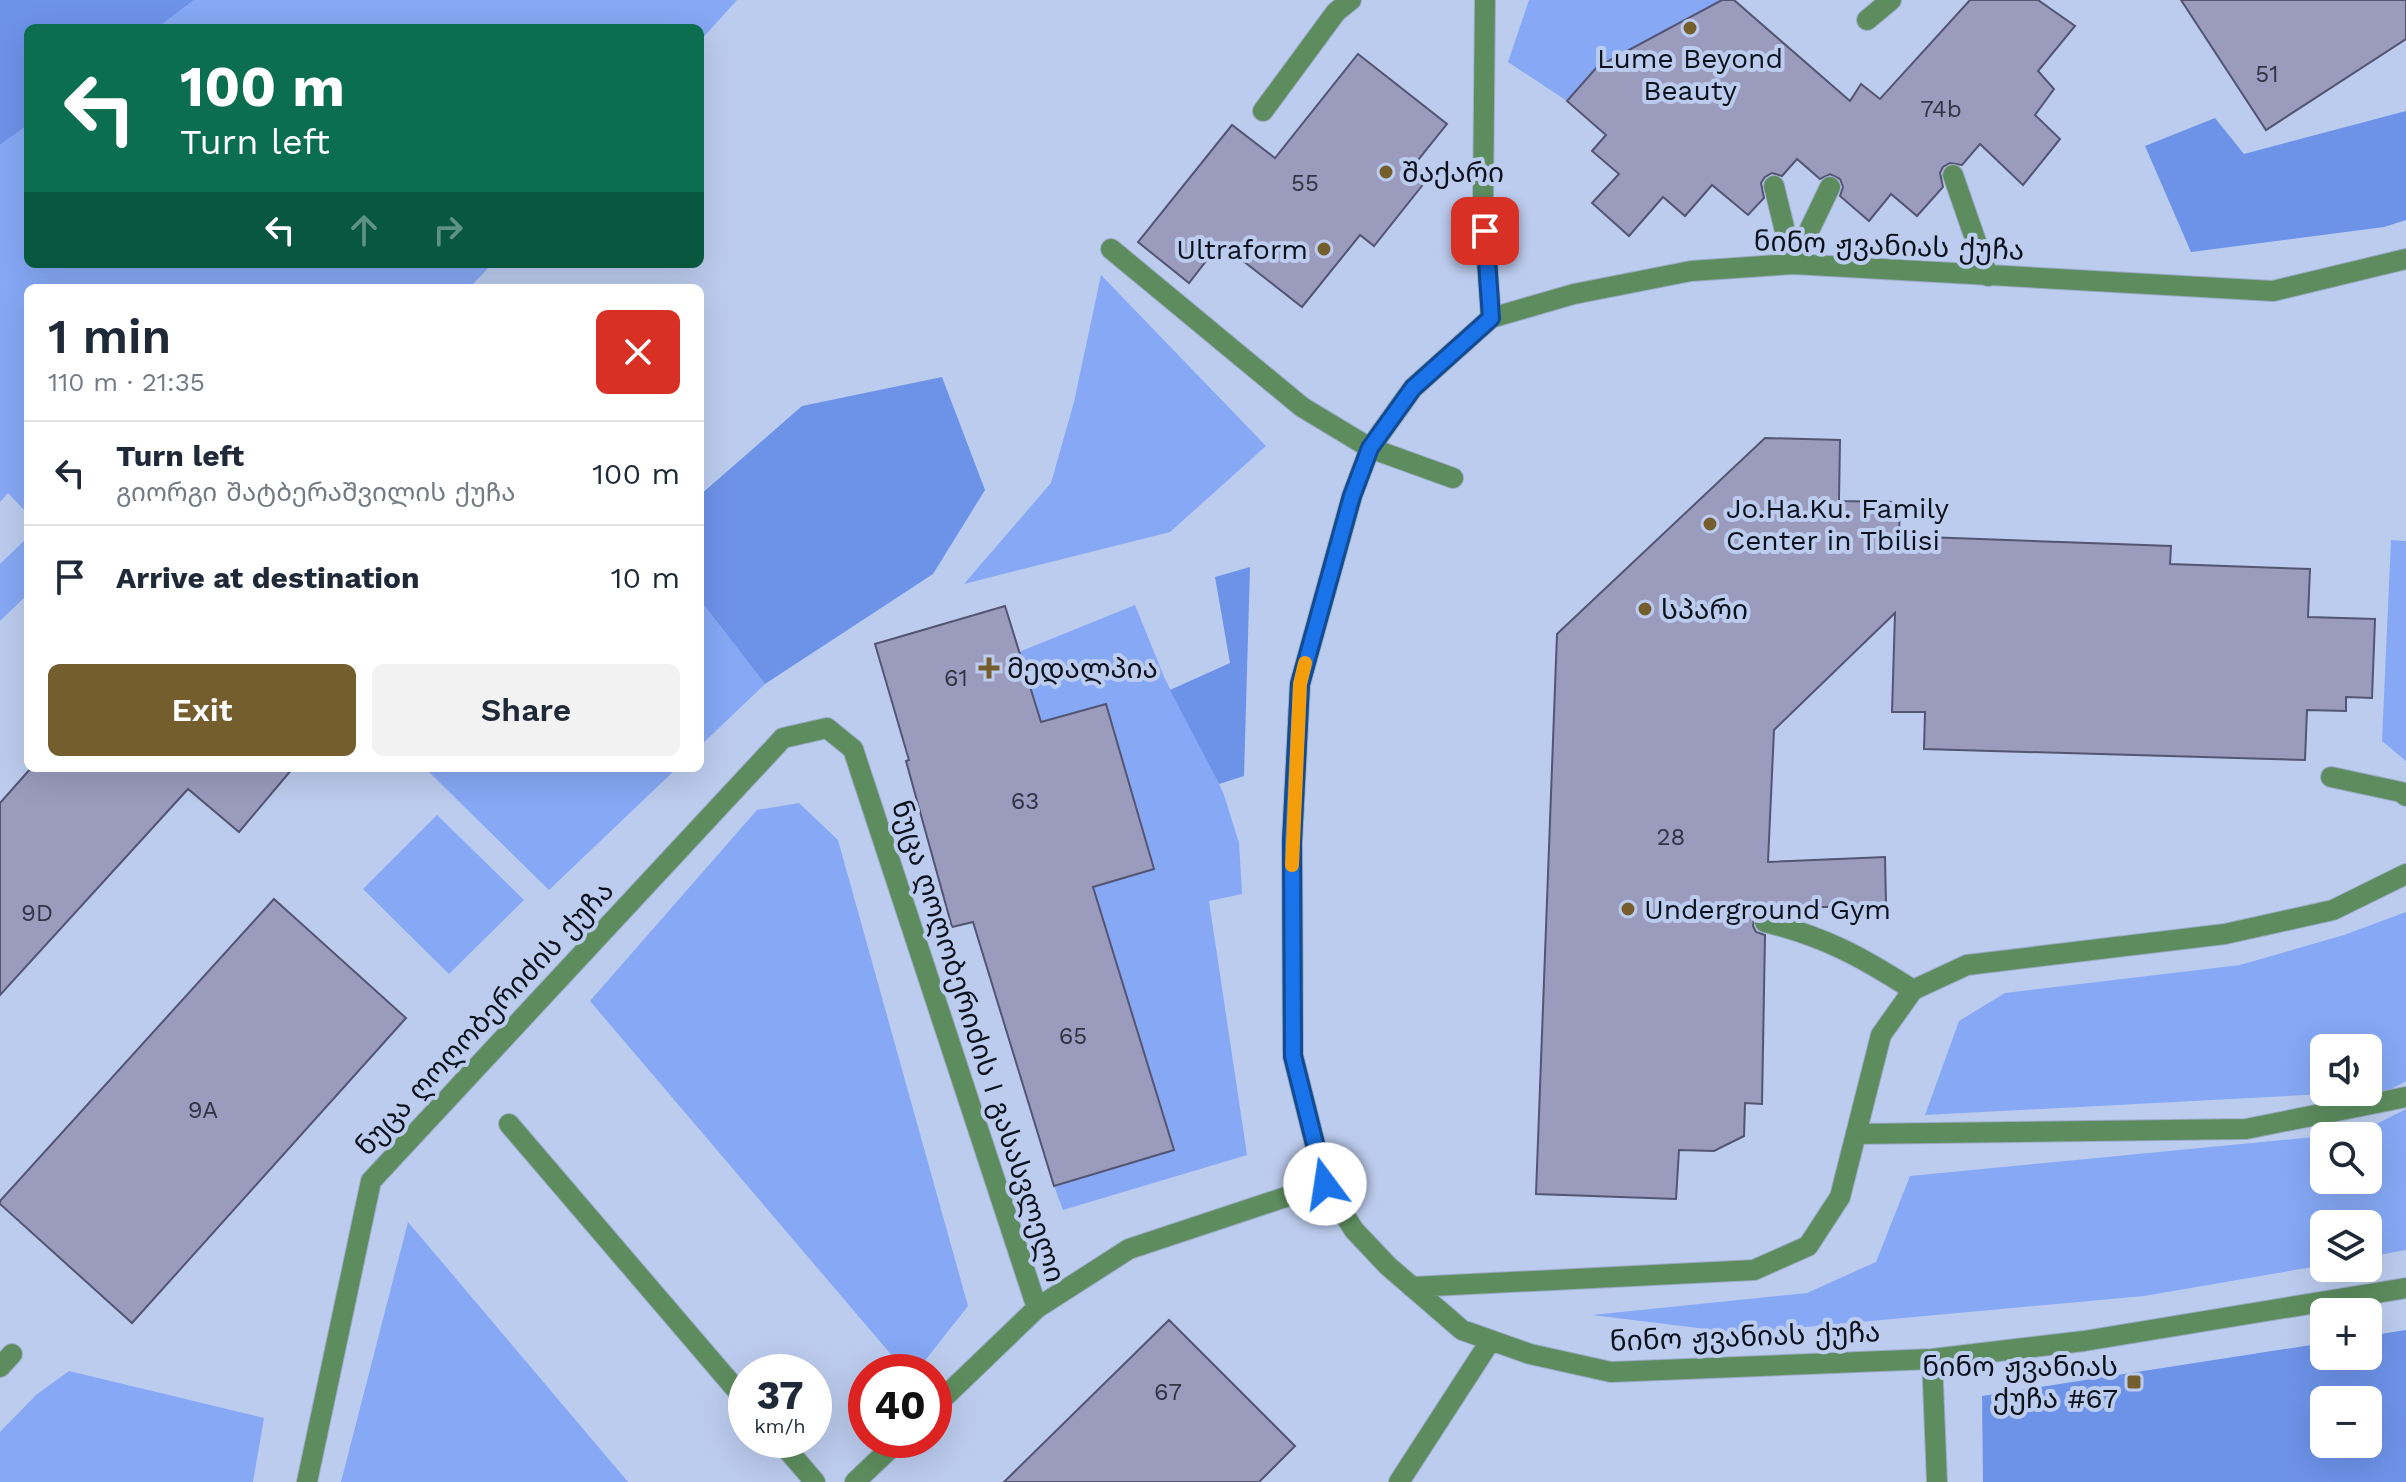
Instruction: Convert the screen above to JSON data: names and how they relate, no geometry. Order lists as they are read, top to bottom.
{
  "streets": {
    "street": ["ნინო ჟვანიას ქუჩა", "ნუცა ღოღობერიძის ქუჩა", "ნუცა ღოღობერიძის I გასასვლელი"]
  },
  "crossings": [
    ["ნინო ჟვანიას ქუჩა", "ნუცა ღოღობერიძის I გასასვლელი"],
    ["ნუცა ღოღობერიძის ქუჩა", "ნუცა ღოღობერიძის I გასასვლელი"]
  ],
  "places": {
    "other": [
      "Lume Beyond Beauty",
      "შაქარი",
      "Ultraform",
      "Jo.Ha.Ku. Family Center in Tbilisi",
      "სპარი",
      "Underground Gym"
    ],
    "health": ["მედალპია"],
    "transit": ["ნინო ჟვანიას ქუჩა #67"]
  },
  "house_numbers": [
    "51",
    "74b",
    "55",
    "61",
    "63",
    "28",
    "9D",
    "65",
    "9A",
    "67"
  ],
  "page": {
    "turn": ["100 m", "Turn left"],
    "heading": ["1 min", "110 m · 21:35"],
    "list": [
      {
        "name": "Turn left",
        "note": "გიორგი შატბერაშვილის ქუჩა",
        "value": "100 m"
      },
      {
        "name": "Arrive at destination",
        "value": "10 m"
      }
    ],
    "buttons": ["Exit", "Share"],
    "map_buttons": ["+", "−"],
    "speed": "37 km/h",
    "limit": "40"
  }
}
